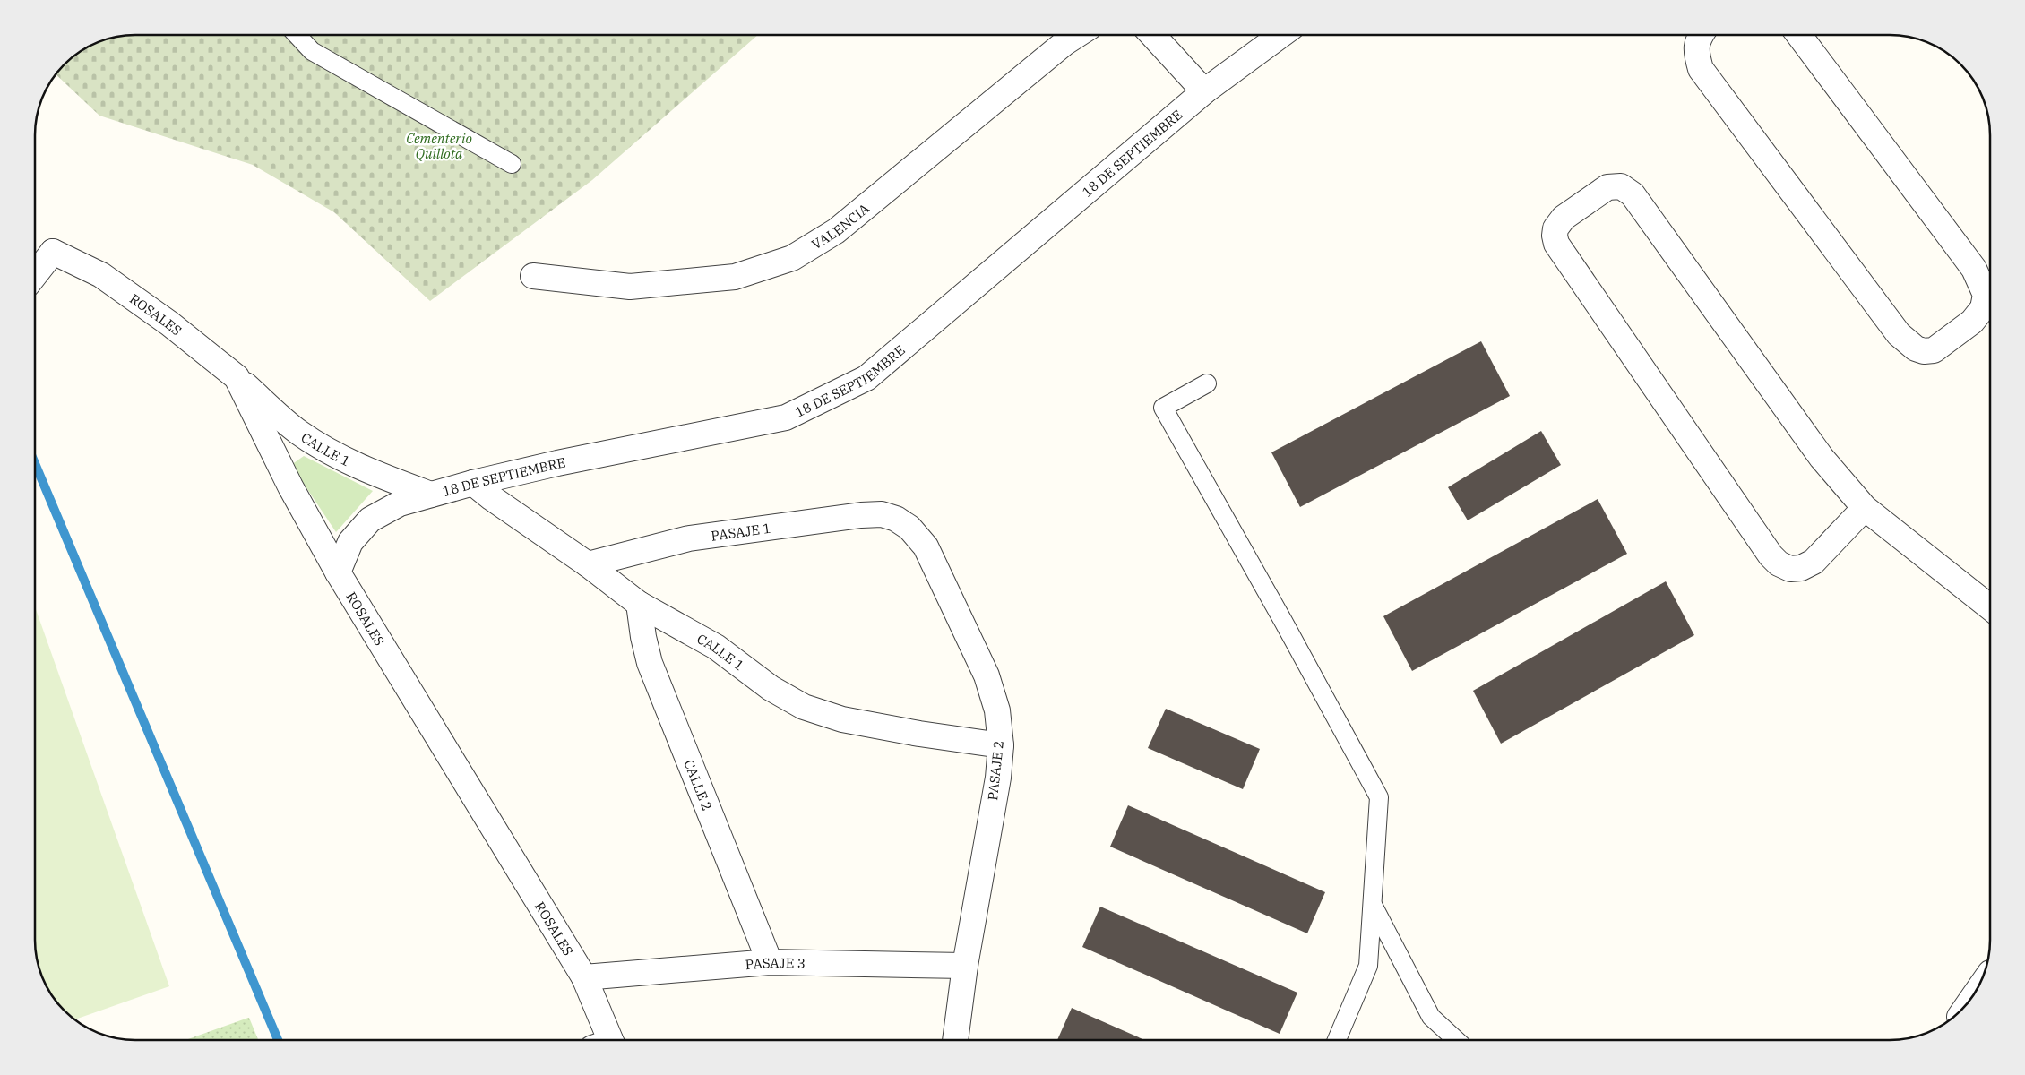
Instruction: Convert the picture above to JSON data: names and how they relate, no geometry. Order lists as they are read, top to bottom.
{
  "streets": {
    "street": [
      "18 DE SEPTIEMBRE",
      "VALENCIA",
      "ROSALES",
      "CALLE 1",
      "PASAJE 1",
      "PASAJE 2",
      "CALLE 2",
      "PASAJE 3"
    ]
  },
  "crossings": [
    ["18 DE SEPTIEMBRE", "ROSALES"],
    ["18 DE SEPTIEMBRE", "CALLE 1"],
    ["ROSALES", "CALLE 1"],
    ["ROSALES", "PASAJE 3"],
    ["CALLE 1", "PASAJE 1"],
    ["CALLE 1", "PASAJE 2"],
    ["CALLE 1", "CALLE 2"],
    ["PASAJE 1", "PASAJE 2"],
    ["PASAJE 2", "PASAJE 3"],
    ["CALLE 2", "PASAJE 3"]
  ],
  "parks": ["Cementerio Quillota"]
}
